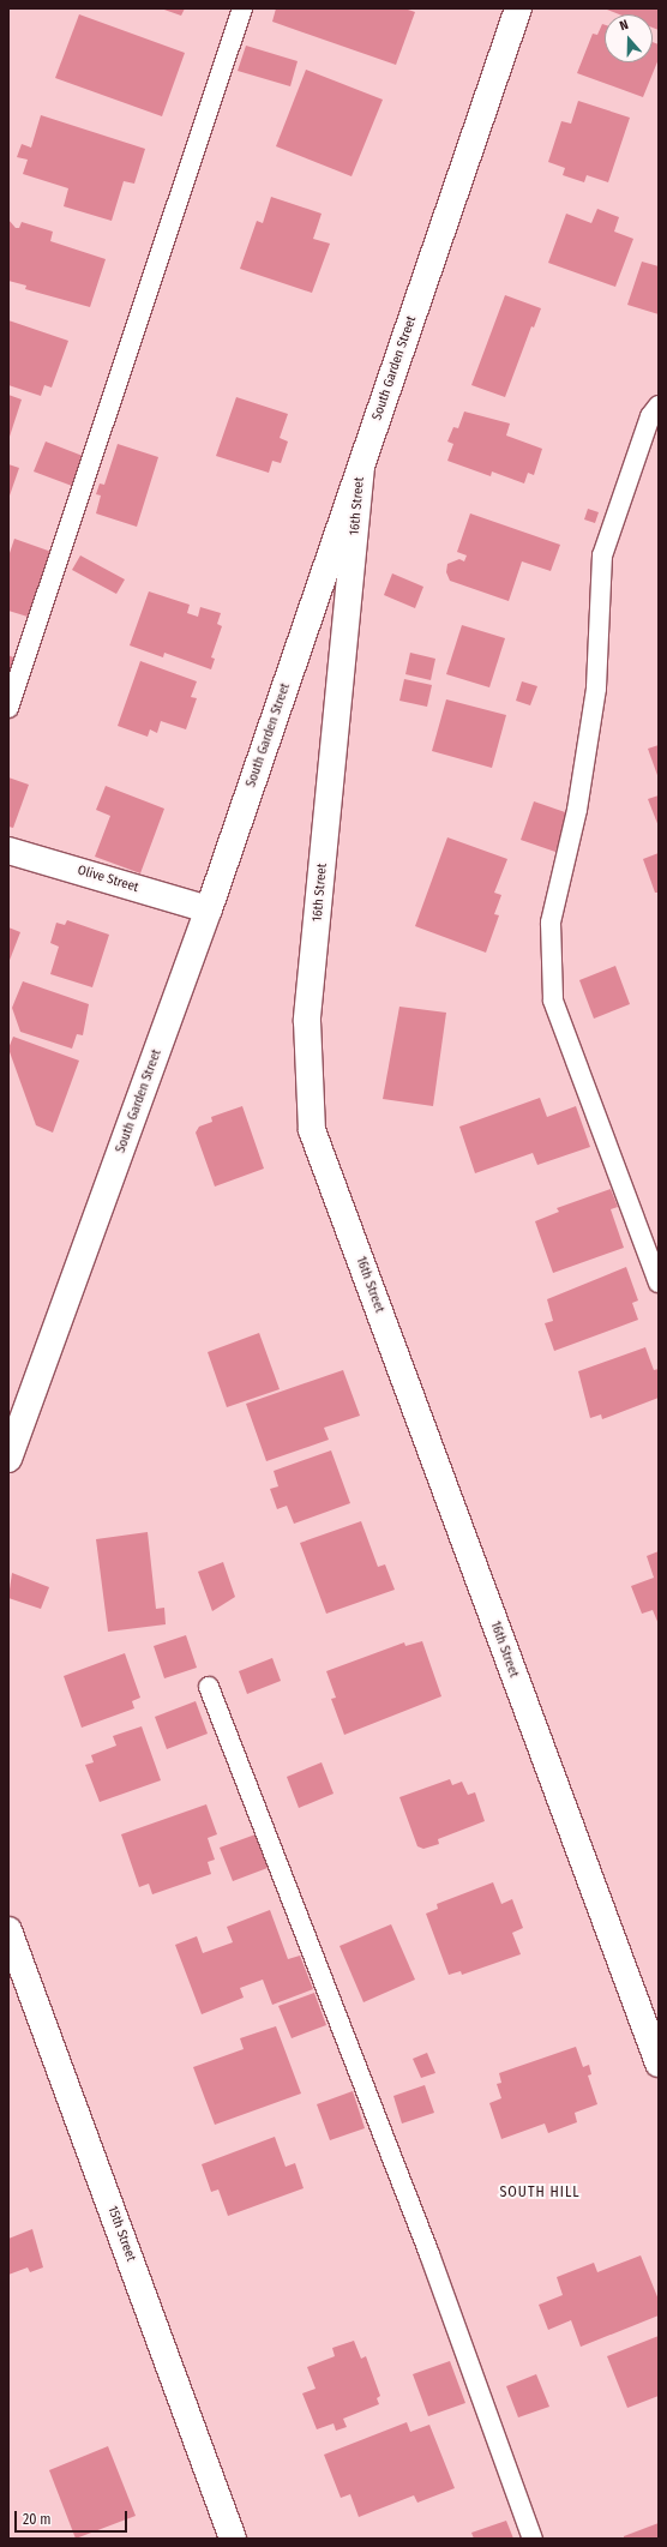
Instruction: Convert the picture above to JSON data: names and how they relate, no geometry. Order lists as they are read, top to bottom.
{
  "streets": {
    "street": [
      "South Garden Street",
      "16th Street",
      "Olive Street",
      "15th Street"
    ]
  },
  "crossings": [
    ["South Garden Street", "16th Street"],
    ["South Garden Street", "Olive Street"]
  ],
  "districts": ["SOUTH HILL"],
  "scale_bar": "20 m",
  "north": "top"
}
